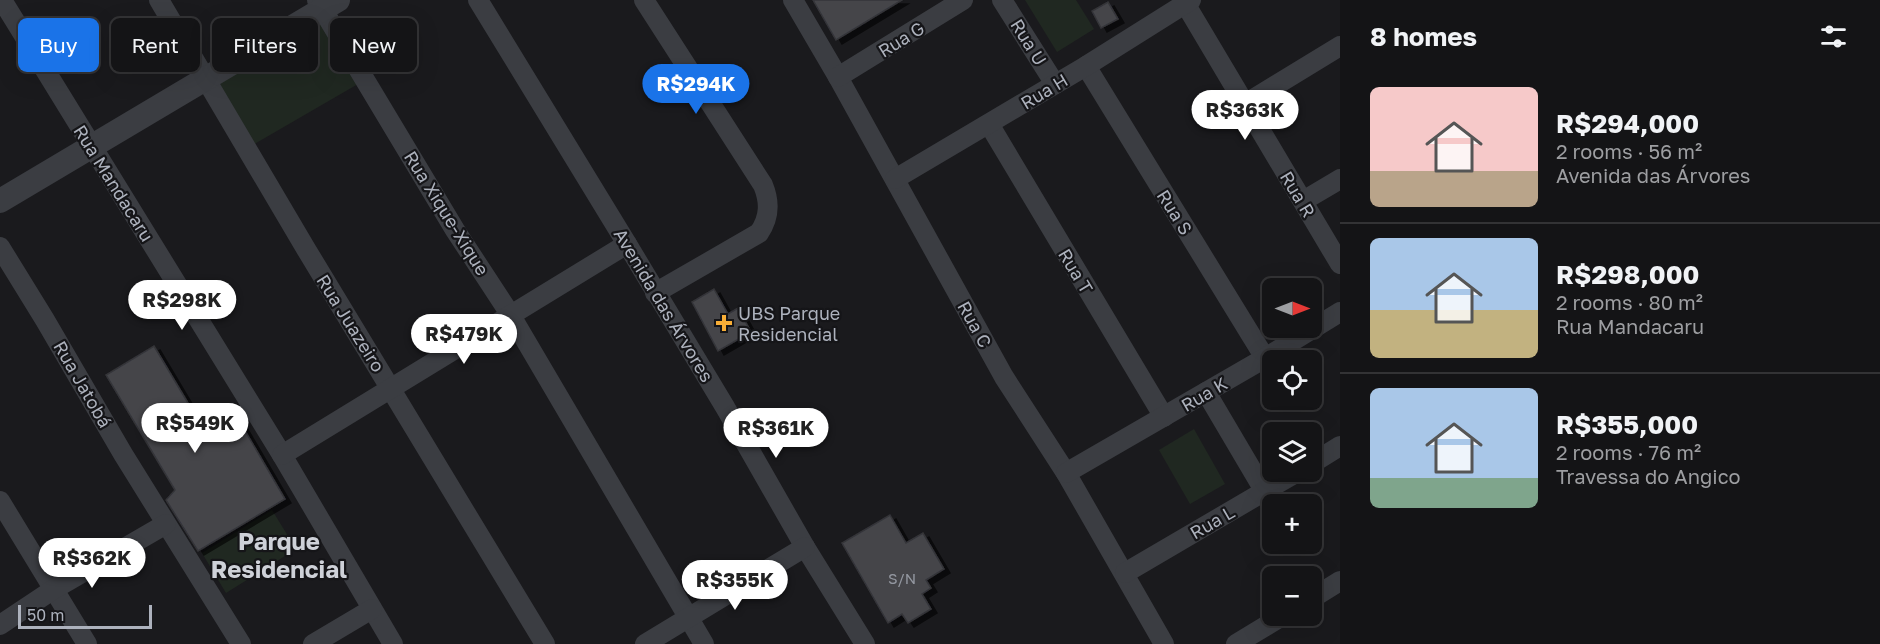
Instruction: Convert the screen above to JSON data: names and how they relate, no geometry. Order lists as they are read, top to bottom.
{
  "streets": {
    "street": [
      "Rua G",
      "Rua U",
      "Rua H",
      "Rua Mandacaru",
      "Rua R",
      "Rua S",
      "Rua Xique-Xique",
      "Rua T",
      "Avenida das Árvores",
      "Rua Juazeiro",
      "Rua C",
      "Rua Jatobá",
      "Rua K",
      "Rua L"
    ]
  },
  "crossings": [
    ["Rua G", "Rua C"],
    ["Rua U", "Rua H"],
    ["Rua H", "Rua R"],
    ["Rua H", "Rua S"],
    ["Rua H", "Rua T"],
    ["Rua H", "Rua C"],
    ["Rua T", "Rua K"],
    ["Rua C", "Rua K"],
    ["Rua C", "Rua L"]
  ],
  "districts": ["Parque Residencial"],
  "places": {
    "health": ["UBS Parque Residencial"]
  },
  "house_numbers": ["S/N"],
  "scale_bar": "50 m",
  "north": "right",
  "page": {
    "heading": "8 homes",
    "chip": [
      "Buy",
      "Rent",
      "Filters",
      "New"
    ],
    "price": [
      "R$294K",
      "R$363K",
      "R$298K",
      "R$479K",
      "R$549K",
      "R$361K",
      "R$362K",
      "R$355K"
    ],
    "list": [
      {
        "name": "R$294,000",
        "note": "2 rooms · 56 m² · Avenida das Árvores"
      },
      {
        "name": "R$298,000",
        "note": "2 rooms · 80 m² · Rua Mandacaru"
      },
      {
        "name": "R$355,000",
        "note": "2 rooms · 76 m² · Travessa do Angico"
      }
    ],
    "map_buttons": ["+", "−"],
    "scale": "50 m"
  }
}
